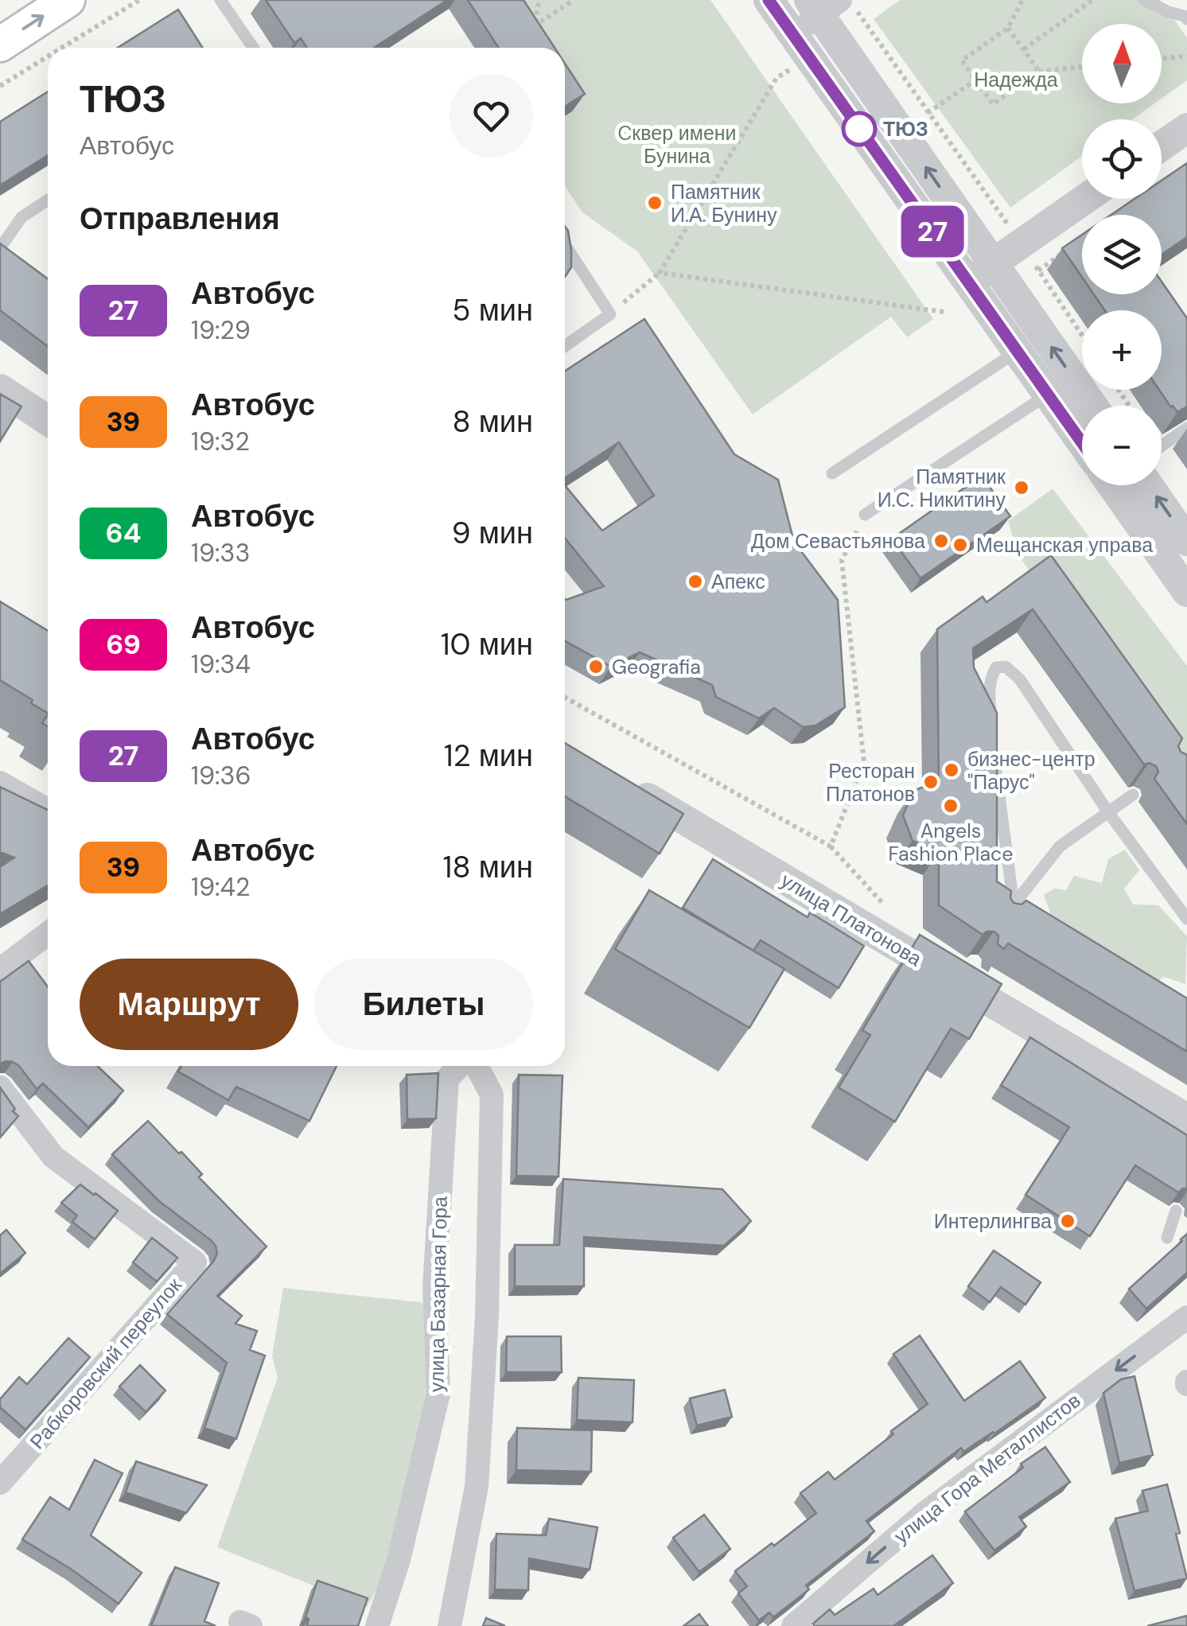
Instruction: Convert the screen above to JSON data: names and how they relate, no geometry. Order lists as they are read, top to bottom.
{
  "streets": {
    "street": [
      "улица Платонова",
      "улица Базарная Гора",
      "Рабкоровский переулок",
      "улица Гора Металлистов"
    ]
  },
  "one_way": ["улица Гора Металлистов"],
  "parks": ["Надежда", "Cквер имени Бунина"],
  "places": [
    "ТЮЗ",
    "Памятник И.А. Бунину",
    "Памятник И.С. Никитину",
    "Дом Севастьянова",
    "Мещанская управа",
    "Апекс",
    "Geografia",
    "бизнес-центр \"Парус\"",
    "Ресторан Платонов",
    "Angels Fashion Place",
    "Интерлингва"
  ],
  "lines": ["bus line 27"],
  "north": "top",
  "page": {
    "on_map": "27",
    "map_buttons": ["+", "−"],
    "heading": [
      ["ТЮЗ", "Автобус"],
      "Отправления"
    ],
    "list": [
      {
        "mark": "27",
        "name": "Автобус",
        "note": "19:29",
        "value": "5 мин"
      },
      {
        "mark": "39",
        "name": "Автобус",
        "note": "19:32",
        "value": "8 мин"
      },
      {
        "mark": "64",
        "name": "Автобус",
        "note": "19:33",
        "value": "9 мин"
      },
      {
        "mark": "69",
        "name": "Автобус",
        "note": "19:34",
        "value": "10 мин"
      },
      {
        "mark": "27",
        "name": "Автобус",
        "note": "19:36",
        "value": "12 мин"
      },
      {
        "mark": "39",
        "name": "Автобус",
        "note": "19:42",
        "value": "18 мин"
      }
    ],
    "buttons": ["Маршрут", "Билеты"]
  }
}
